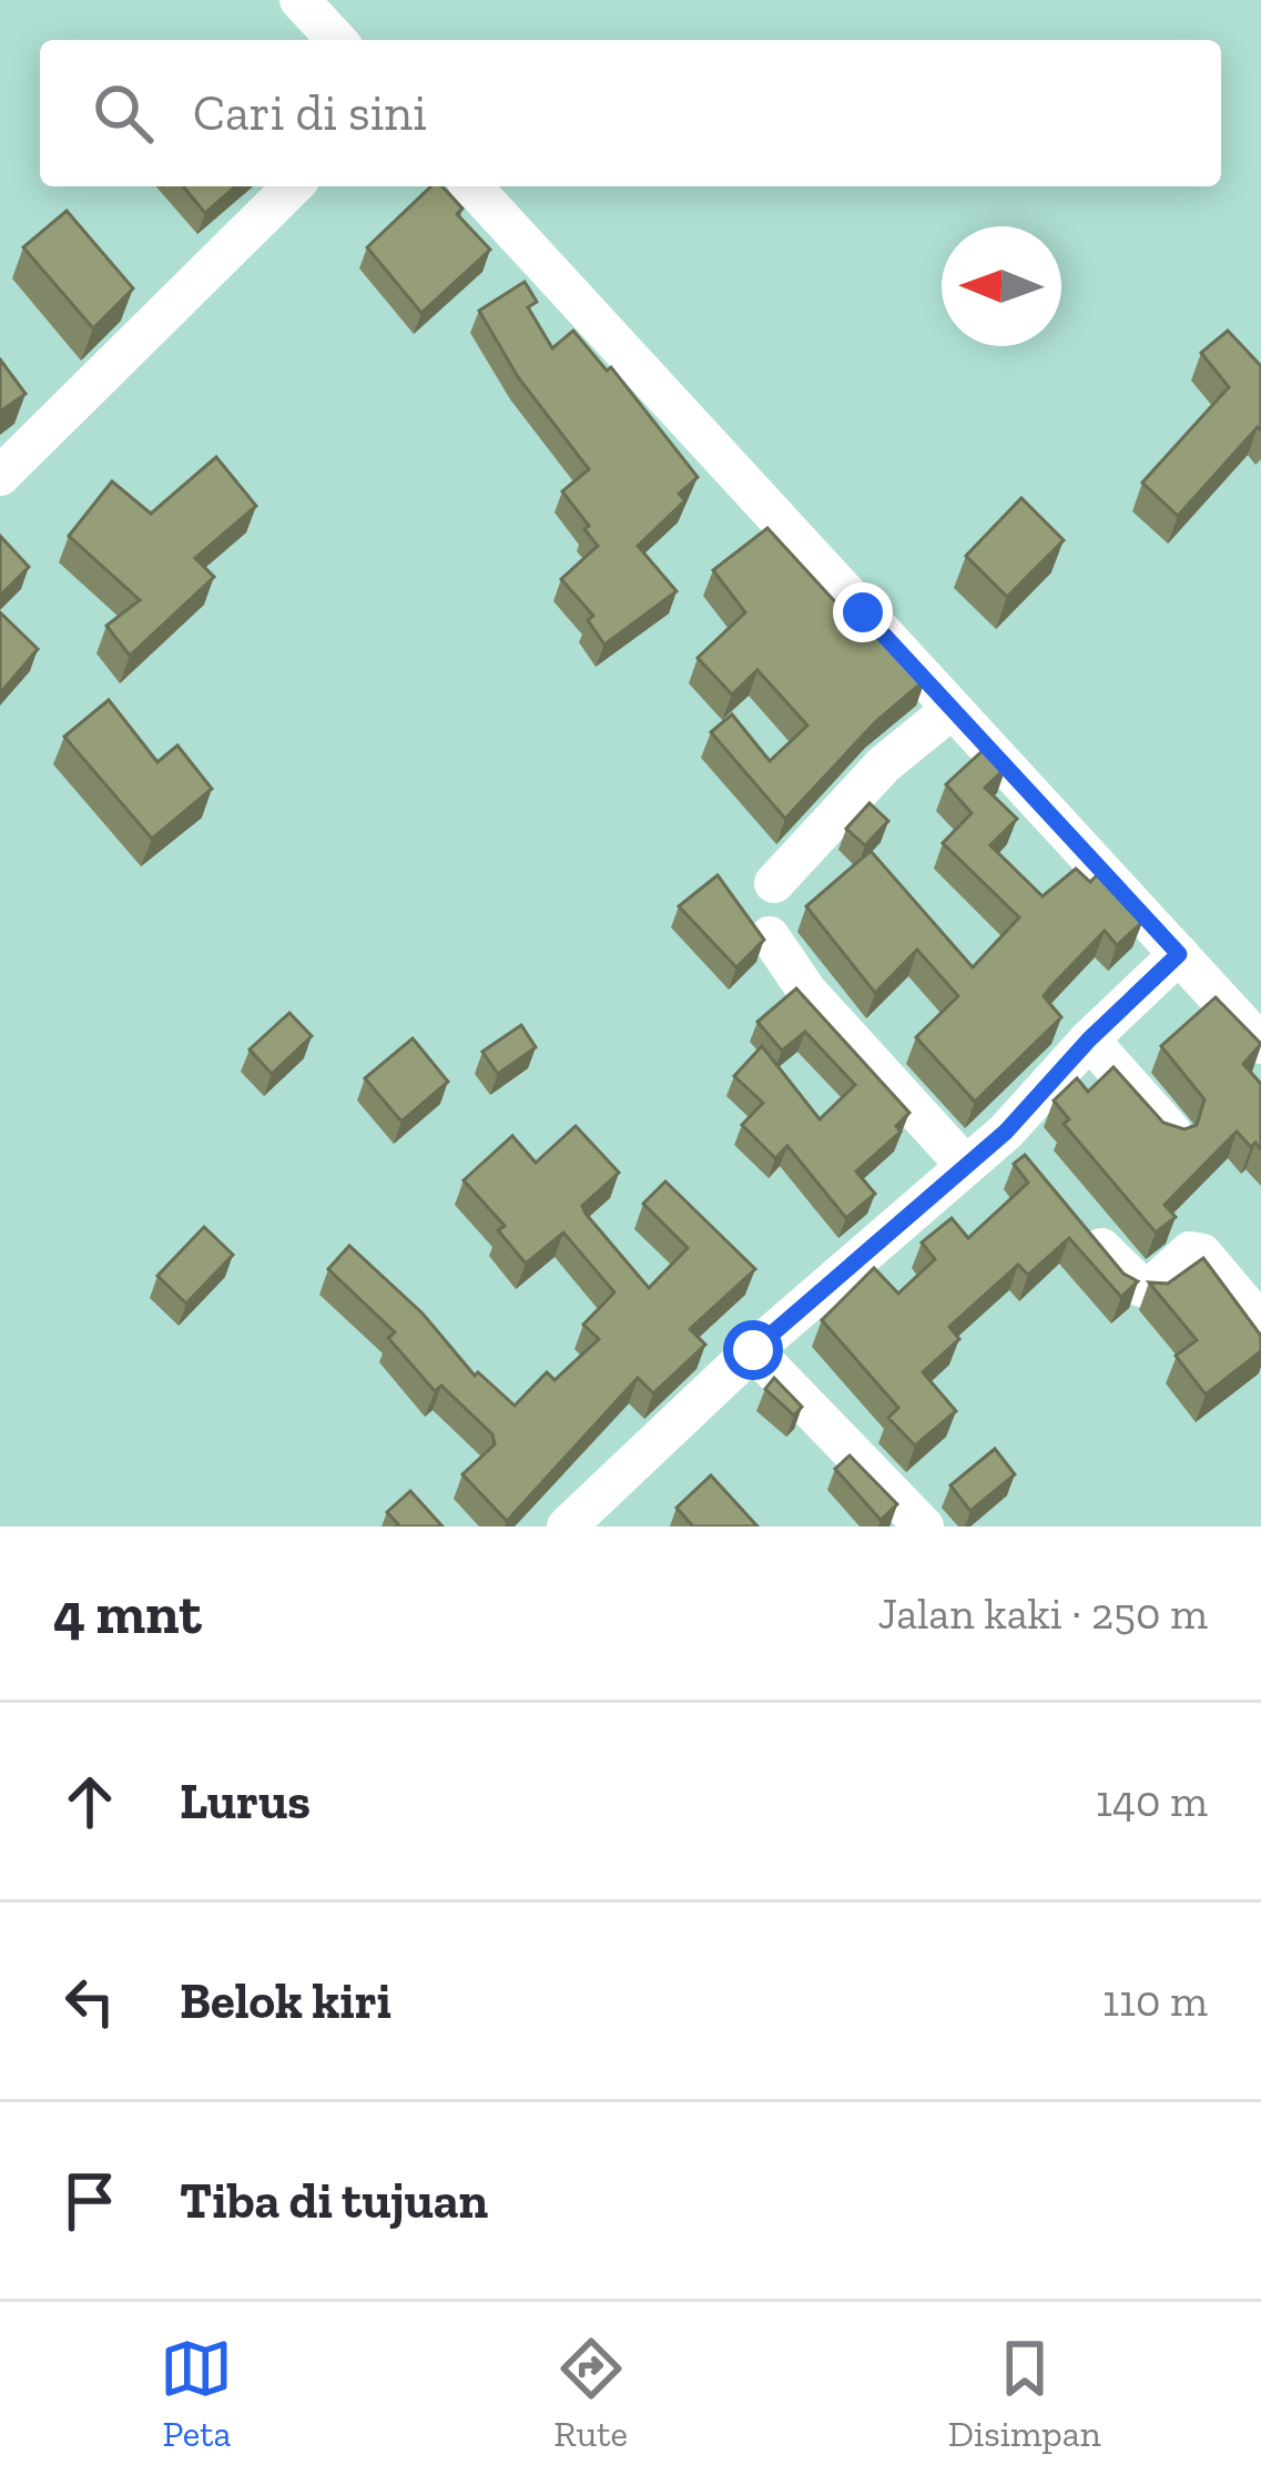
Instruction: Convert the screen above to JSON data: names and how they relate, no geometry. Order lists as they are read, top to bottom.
{
  "north": "left",
  "page": {
    "search": "Cari di sini",
    "heading": ["4 mnt", "Jalan kaki · 250 m"],
    "list": [
      ["Lurus", "140 m"],
      ["Belok kiri", "110 m"],
      "Tiba di tujuan"
    ],
    "nav": ["Peta", "Rute", "Disimpan"]
  }
}
